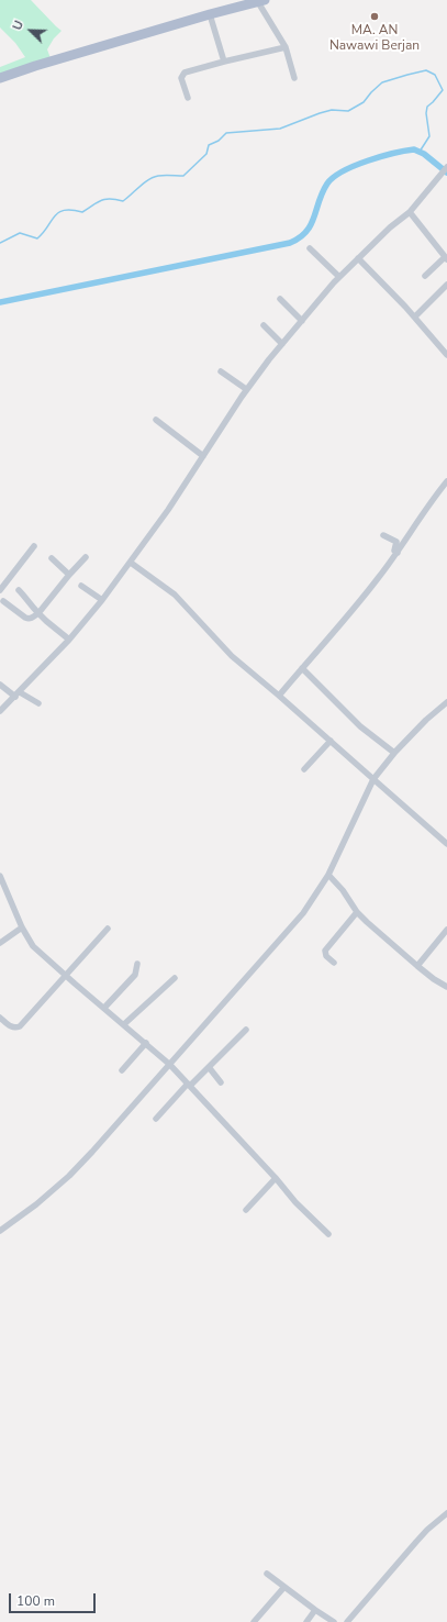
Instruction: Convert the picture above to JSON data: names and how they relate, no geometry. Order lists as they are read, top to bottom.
{
  "places": ["MA. AN Nawawi Berjan"],
  "scale_bar": "100 m",
  "north": "top left"
}
